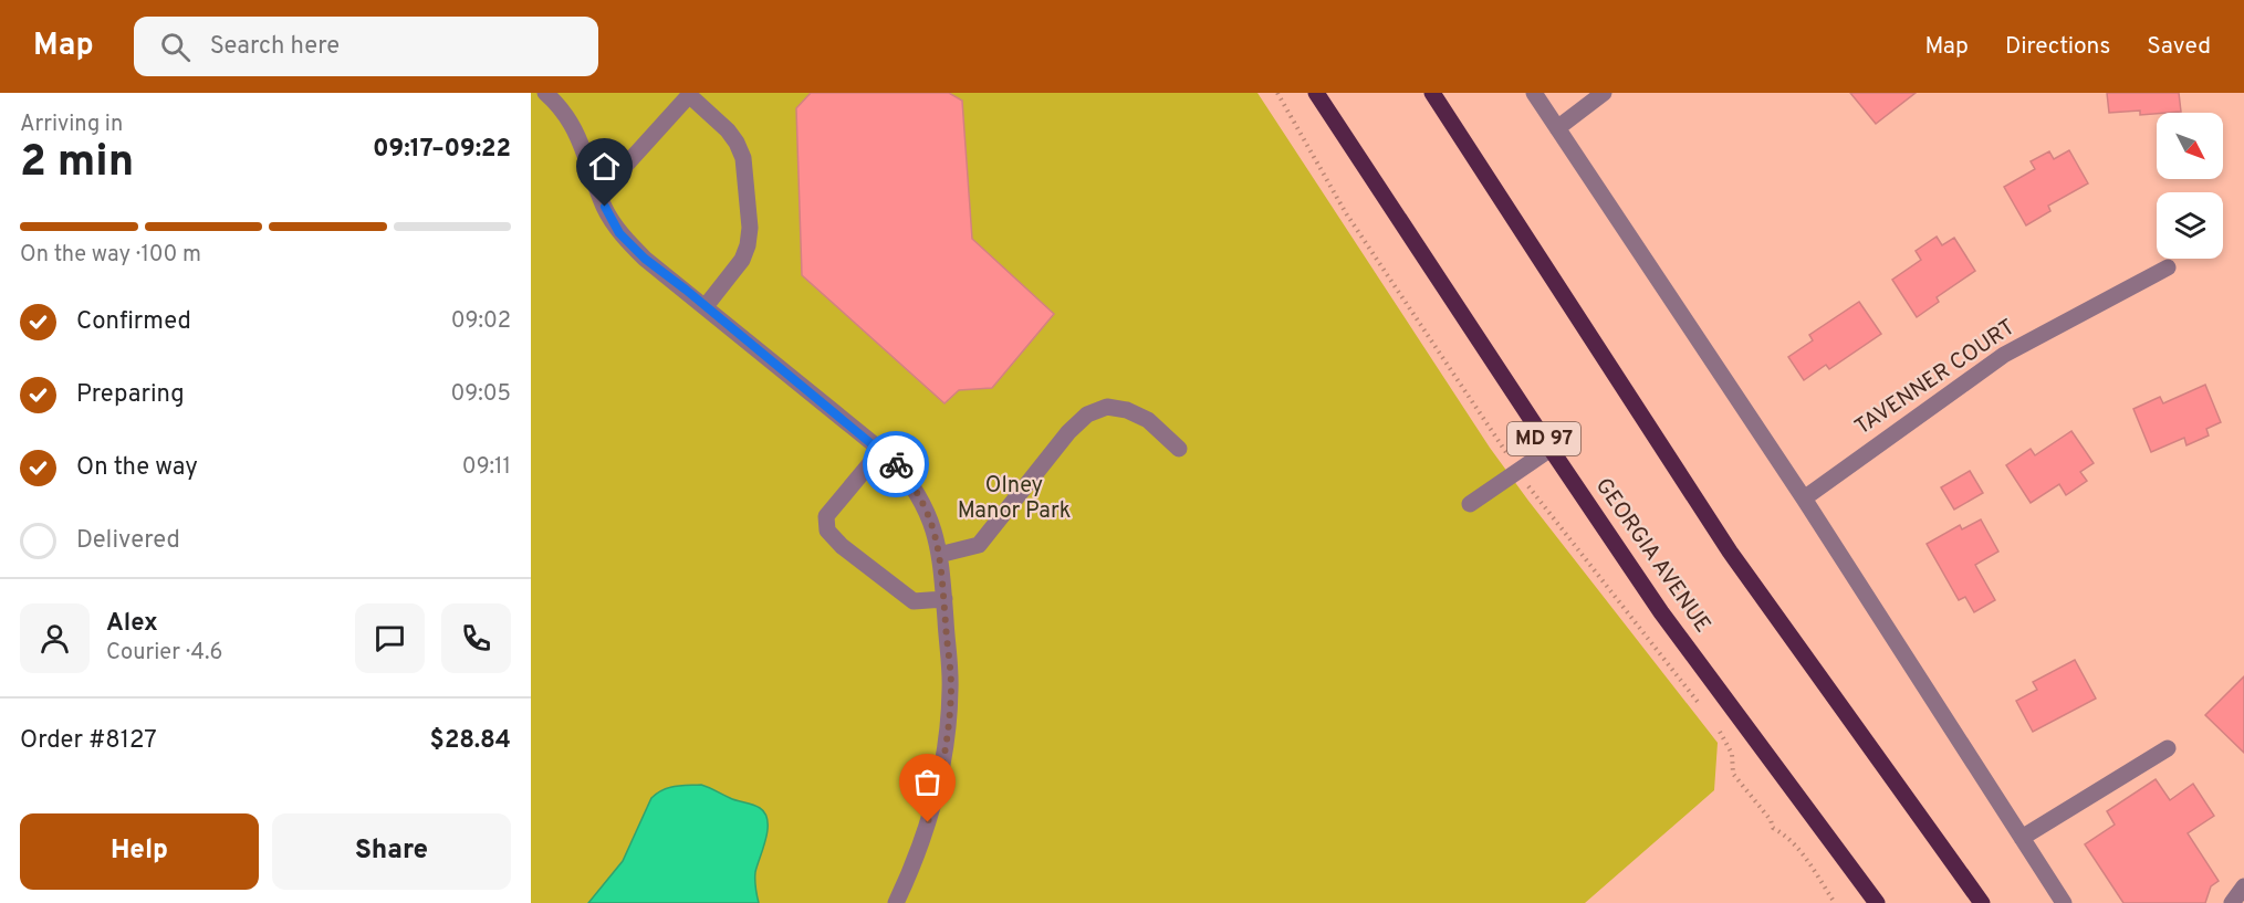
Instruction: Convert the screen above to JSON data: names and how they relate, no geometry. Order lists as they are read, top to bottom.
{
  "streets": {
    "main road": ["MD 97", "GEORGIA AVENUE"],
    "street": ["TAVENNER COURT"]
  },
  "parks": ["Olney Manor Park"],
  "north": "bottom right",
  "page": {
    "header": "Map",
    "search": "Search here",
    "nav": ["Map", "Directions", "Saved"],
    "heading": ["2 min", "Arriving in", "09:17–09:22"],
    "panel": [
      "Alex",
      "Courier · 4.6",
      "Order #8127",
      "$28.84"
    ],
    "bar": "On the way · 100 m",
    "list": [
      ["Confirmed", "09:02"],
      ["Preparing", "09:05"],
      ["On the way", "09:11"],
      "Delivered"
    ],
    "buttons": ["Help", "Share"]
  }
}
